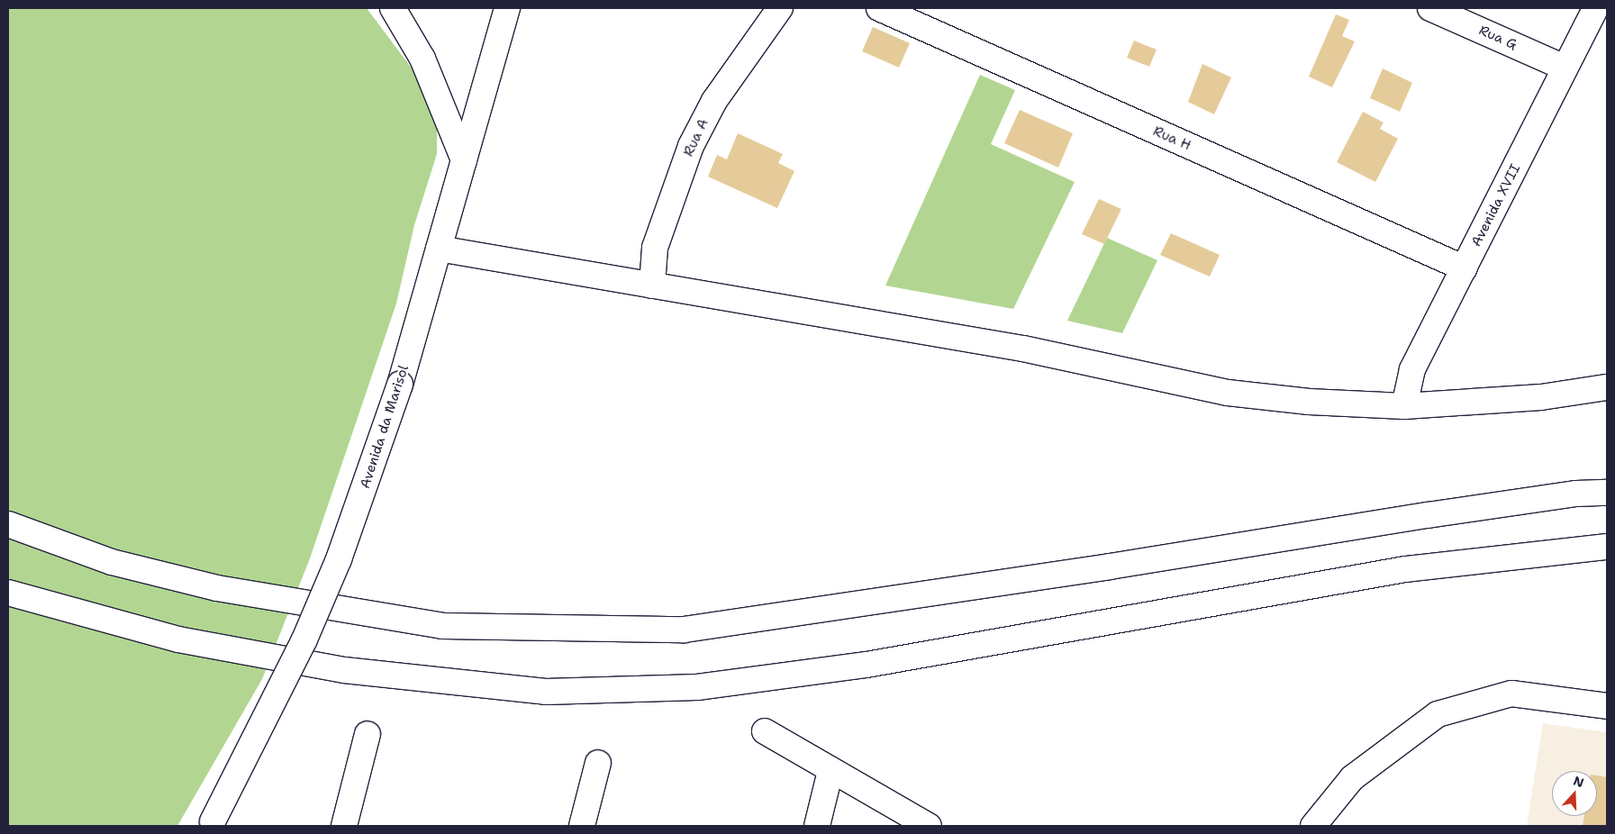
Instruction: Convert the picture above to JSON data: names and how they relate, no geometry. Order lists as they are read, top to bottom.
{
  "streets": {
    "main road": [
      "Rua G",
      "Rua A",
      "Rua H",
      "Avenida XVII",
      "Avenida da Marisol"
    ]
  },
  "crossings": [
    ["Rua G", "Avenida XVII"],
    ["Rua H", "Avenida XVII"]
  ],
  "north": "top"
}
